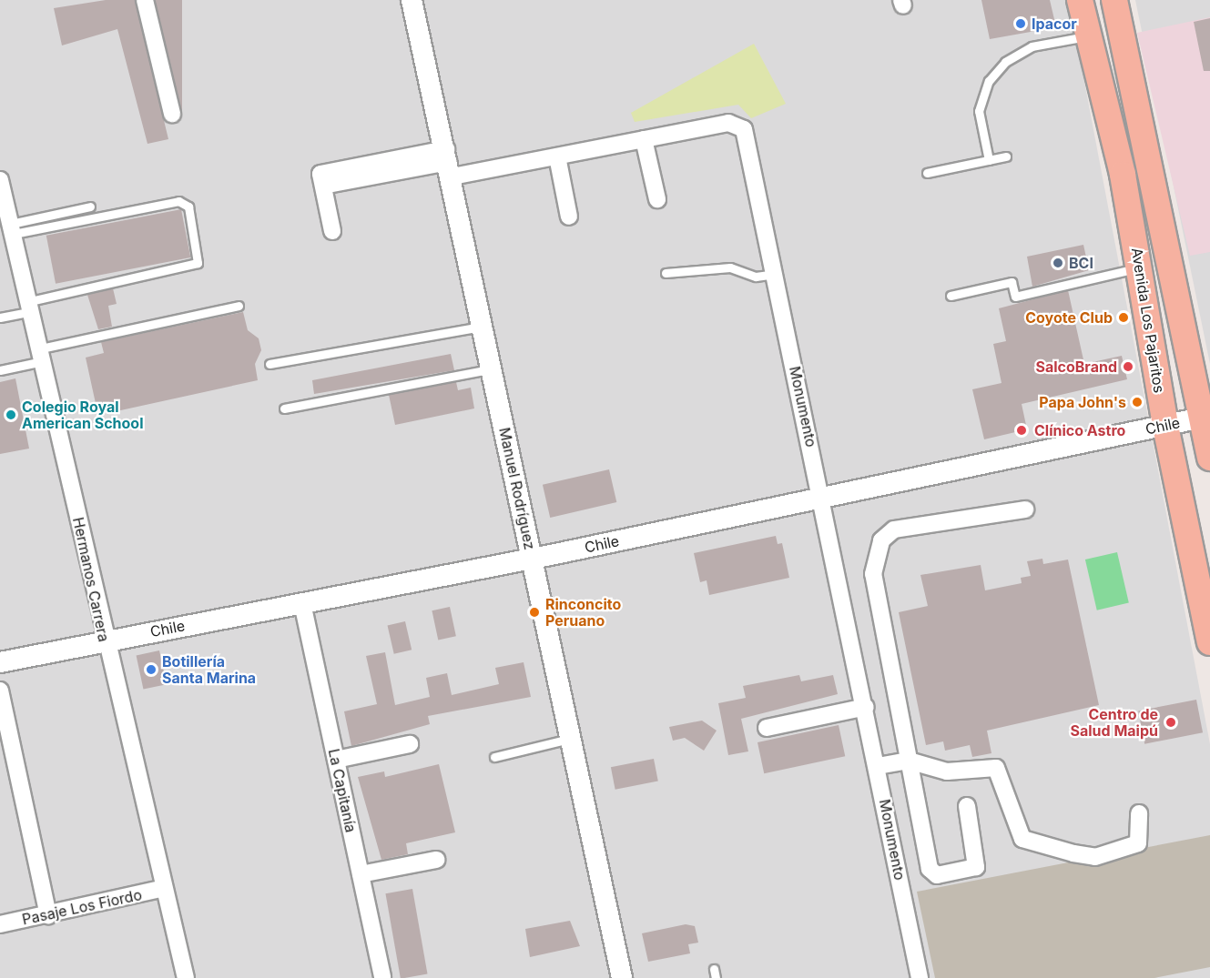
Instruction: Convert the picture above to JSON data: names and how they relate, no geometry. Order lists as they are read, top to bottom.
{
  "streets": {
    "main road": ["Avenida Los Pajaritos"],
    "street": [
      "Monumento",
      "Chile",
      "Manuel Rodríguez",
      "Hermanos Carrera",
      "La Capitanía",
      "Pasaje Los Fiordo"
    ]
  },
  "crossings": [
    ["Avenida Los Pajaritos", "Chile"],
    ["Monumento", "Chile"],
    ["Monumento", "Manuel Rodríguez"],
    ["Chile", "Manuel Rodríguez"],
    ["Chile", "Hermanos Carrera"],
    ["Chile", "La Capitanía"],
    ["Hermanos Carrera", "Pasaje Los Fiordo"]
  ],
  "places": [
    "Ipacor",
    "BCI",
    "Coyote Club",
    "SalcoBrand",
    "Papa John's",
    "Colegio Royal American School",
    "Clínico Astro",
    "Rinconcito Peruano",
    "Botillería Santa Marina",
    "Centro de Salud Maipú"
  ]
}
